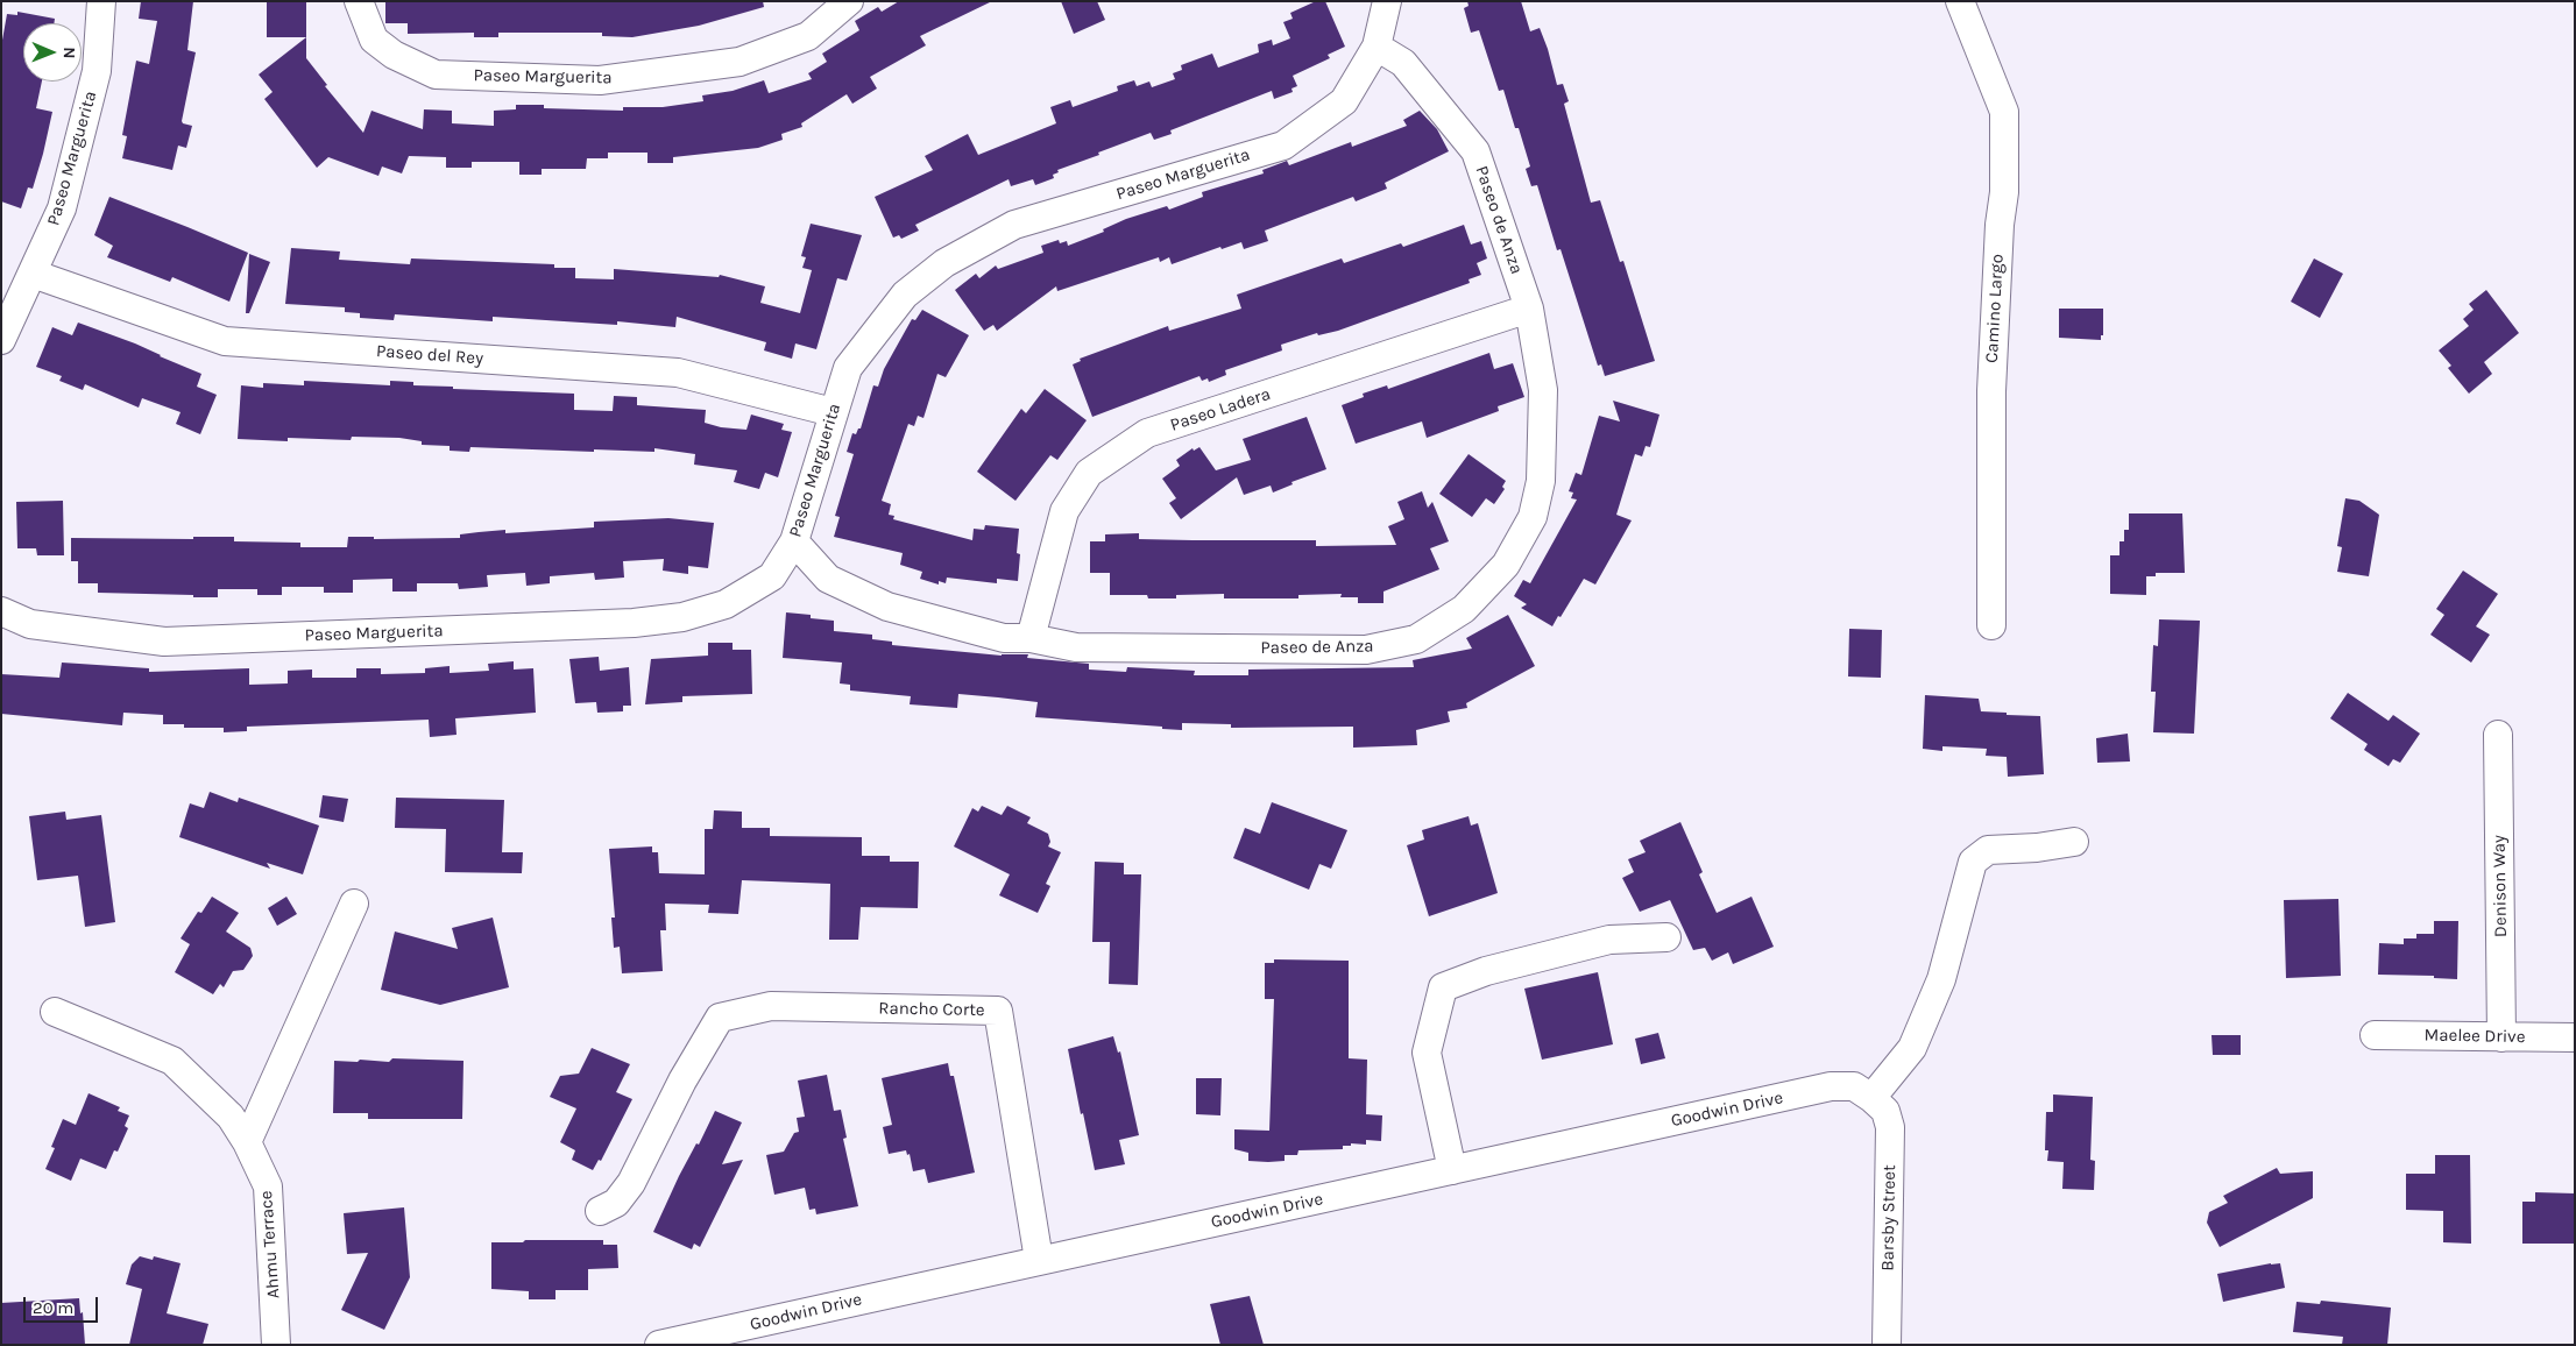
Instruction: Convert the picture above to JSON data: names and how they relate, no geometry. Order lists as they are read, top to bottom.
{
  "streets": {
    "street": [
      "Paseo Marguerita",
      "Paseo de Anza",
      "Camino Largo",
      "Paseo del Rey",
      "Paseo Ladera",
      "Denison Way",
      "Rancho Corte",
      "Maelee Drive",
      "Goodwin Drive",
      "Barsby Street",
      "Ahmu Terrace"
    ]
  },
  "crossings": [
    ["Paseo Marguerita", "Paseo de Anza"],
    ["Paseo Marguerita", "Paseo del Rey"],
    ["Paseo de Anza", "Paseo Ladera"],
    ["Denison Way", "Maelee Drive"],
    ["Rancho Corte", "Goodwin Drive"],
    ["Goodwin Drive", "Barsby Street"]
  ],
  "scale_bar": "20 m",
  "north": "right"
}
